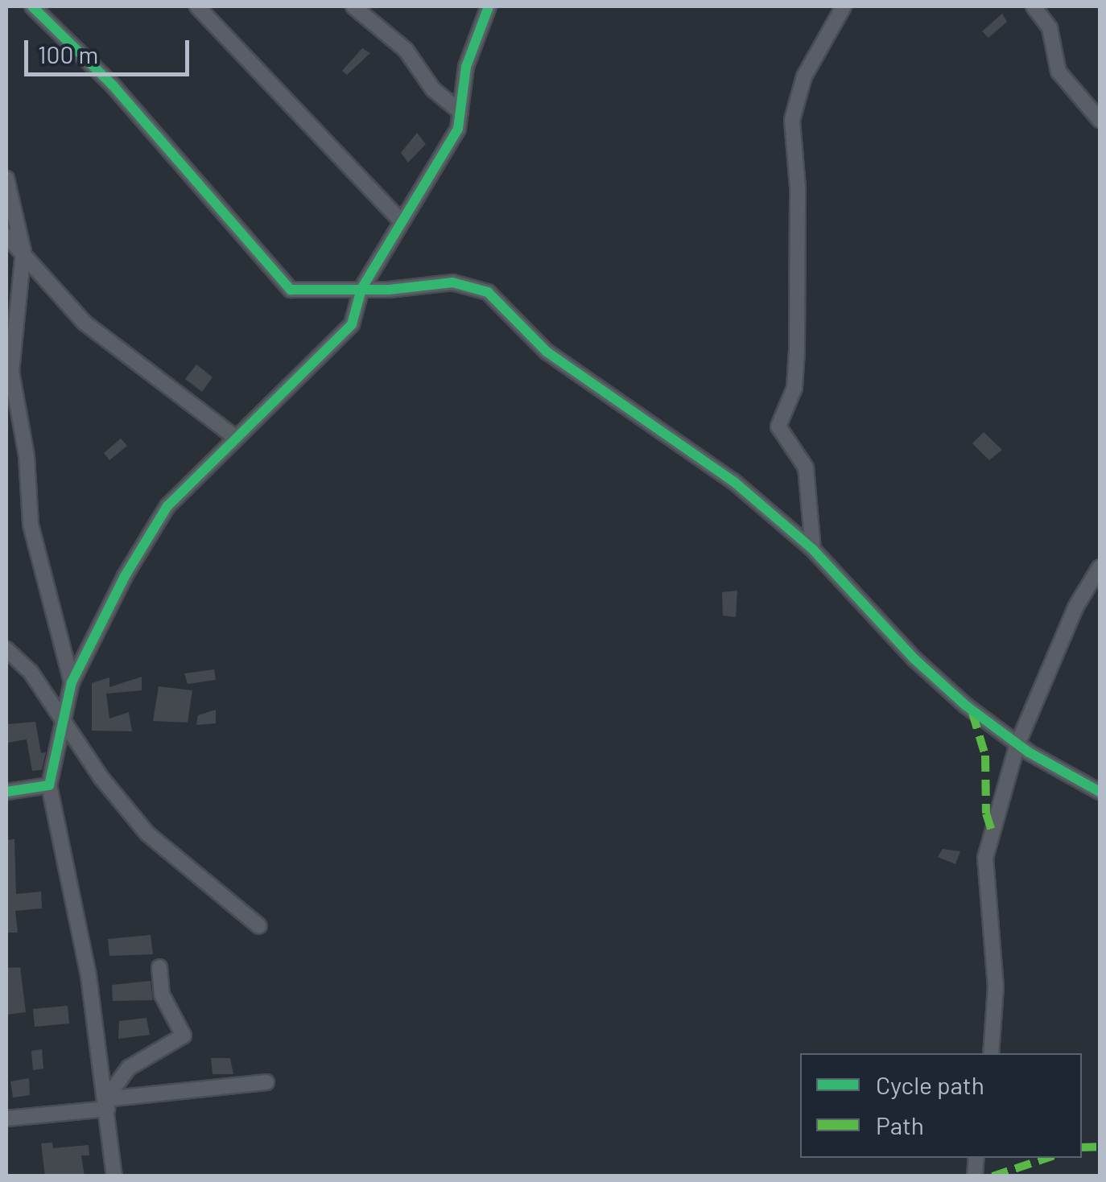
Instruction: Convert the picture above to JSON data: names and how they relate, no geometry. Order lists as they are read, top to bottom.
{
  "legend": ["Cycle path", "Path"],
  "scale_bar": "100 m"
}
